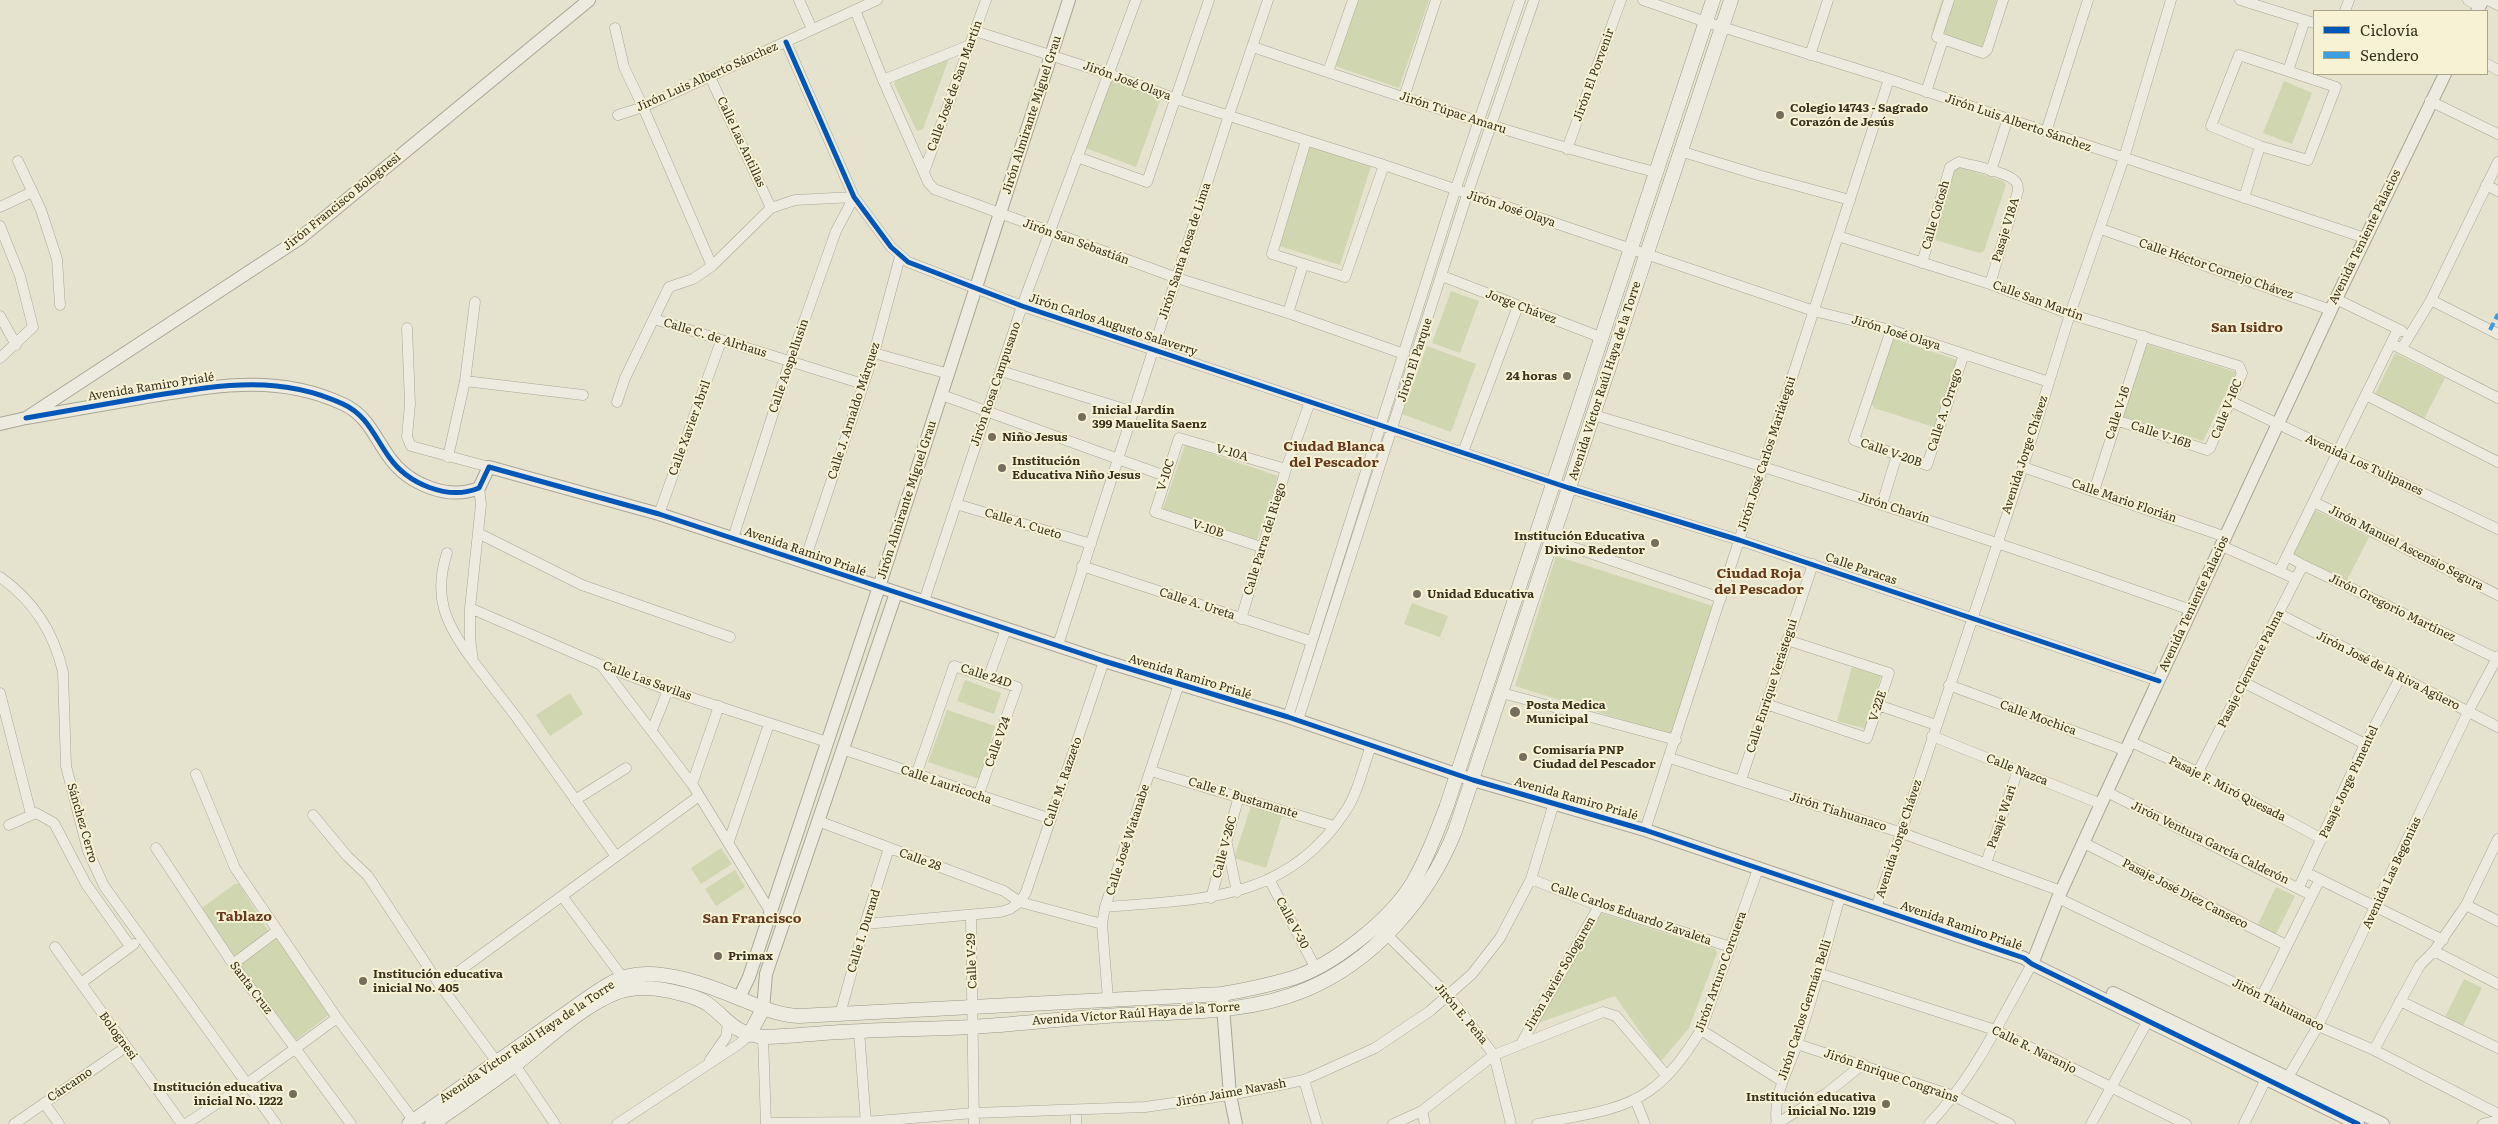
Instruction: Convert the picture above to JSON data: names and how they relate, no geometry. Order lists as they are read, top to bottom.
{
  "streets": {
    "main road": ["Avenida Víctor Raúl Haya de la Torre"],
    "street": [
      "Jirón El Porvenir",
      "Jirón Luis Alberto Sánchez",
      "Jirón José Olaya",
      "Calle José de San Martín",
      "Jirón Túpac Amaru",
      "Jirón Almirante Miguel Grau",
      "Calle Las Antillas",
      "Jirón Francisco Bolognesi",
      "Calle Cotosh",
      "Pasaje V18A",
      "Avenida Teniente Palacios",
      "Jirón San Sebastián",
      "Jirón Santa Rosa de Lima",
      "Calle Héctor Cornejo Chávez",
      "Calle San Martín",
      "Jorge Chávez",
      "Jirón Carlos Augusto Salaverry",
      "Calle C. de Alrhaus",
      "Jirón El Parque",
      "Calle Aospellusin",
      "Jirón Rosa Campusano",
      "Avenida Ramiro Prialé",
      "Calle V-16C",
      "Calle A. Orrego",
      "Calle J. Arnaldo Márquez",
      "Calle V-16",
      "Calle Xavier Abril",
      "Calle V-16B",
      "V-10A",
      "Calle V-20B",
      "Jirón José Carlos Mariátegui",
      "Avenida Jorge Chávez",
      "Avenida Los Tulipanes",
      "V-10C",
      "Calle Mario Florián",
      "Jirón Chavín",
      "Calle A. Cueto",
      "V-10B",
      "Calle Parra del Riego",
      "Jirón Manuel Ascensio Segura",
      "Calle Paracas",
      "Calle A. Ureta",
      "Jirón Gregorio Martínez",
      "Pasaje Clemente Palma",
      "Jirón José de la Riva Agüero",
      "Calle 24D",
      "Calle Las Savilas",
      "Calle Enrique Verástegui",
      "V-22E",
      "Calle Mochica",
      "Calle V24",
      "Calle Nazca",
      "Calle M. Razzeto",
      "Pasaje Jorge Pimentel",
      "Calle Lauricocha",
      "Pasaje F. Miró Quesada",
      "Calle E. Bustamante",
      "Jirón Tiahuanaco",
      "Pasaje Wari",
      "Sánchez Cerro",
      "Calle José Watanabe",
      "Jirón Ventura García Calderón",
      "Calle V-26C",
      "Calle 28",
      "Avenida Las Begonias",
      "Pasaje José Díez Canseco",
      "Calle Carlos Eduardo Zavaleta",
      "Calle V-30",
      "Calle I. Durand",
      "Calle V-29",
      "Jirón Arturo Corcuera",
      "Jirón Javier Sologuren",
      "Santa Cruz",
      "Jirón Carlos Germán Belli",
      "Jirón E. Peña",
      "Bolognesi",
      "Calle R. Naranjo",
      "Jirón Enrique Congrains",
      "Cárcamo",
      "Jirón Jaime Navash"
    ]
  },
  "crossings": [
    ["Jirón El Porvenir", "Jirón Túpac Amaru"],
    ["Jirón Luis Alberto Sánchez", "Calle Las Antillas"],
    ["Jirón Luis Alberto Sánchez", "Avenida Teniente Palacios"],
    ["Jirón Luis Alberto Sánchez", "Jirón San Sebastián"],
    ["Jirón Luis Alberto Sánchez", "Jirón Carlos Augusto Salaverry"],
    ["Jirón Luis Alberto Sánchez", "Avenida Víctor Raúl Haya de la Torre"],
    ["Jirón Luis Alberto Sánchez", "Jirón José Carlos Mariátegui"],
    ["Jirón Luis Alberto Sánchez", "Avenida Jorge Chávez"],
    ["Jirón José Olaya", "Calle José de San Martín"],
    ["Jirón José Olaya", "Jirón Almirante Miguel Grau"],
    ["Jirón José Olaya", "Jirón Santa Rosa de Lima"],
    ["Jirón José Olaya", "Jirón El Parque"],
    ["Jirón José Olaya", "Avenida Víctor Raúl Haya de la Torre"],
    ["Jirón José Olaya", "Jirón Rosa Campusano"],
    ["Jirón José Olaya", "Calle A. Orrego"],
    ["Jirón José Olaya", "Calle V-20B"],
    ["Jirón José Olaya", "Jirón José Carlos Mariátegui"],
    ["Jirón José Olaya", "Avenida Jorge Chávez"],
    ["Calle José de San Martín", "Jirón San Sebastián"],
    ["Jirón Túpac Amaru", "Jirón Santa Rosa de Lima"],
    ["Jirón Túpac Amaru", "Jirón El Parque"],
    ["Jirón Túpac Amaru", "Avenida Víctor Raúl Haya de la Torre"],
    ["Jirón Almirante Miguel Grau", "Jirón San Sebastián"],
    ["Jirón Almirante Miguel Grau", "Jirón Carlos Augusto Salaverry"],
    ["Jirón Almirante Miguel Grau", "Avenida Víctor Raúl Haya de la Torre"],
    ["Jirón Almirante Miguel Grau", "Avenida Ramiro Prialé"],
    ["Jirón Almirante Miguel Grau", "Calle Las Savilas"],
    ["Jirón Almirante Miguel Grau", "Calle Lauricocha"],
    ["Jirón Almirante Miguel Grau", "Calle 28"],
    ["Jirón Francisco Bolognesi", "Avenida Ramiro Prialé"],
    ["Calle Cotosh", "Pasaje V18A"],
    ["Calle Cotosh", "Calle San Martín"],
    ["Pasaje V18A", "Calle San Martín"],
    ["Avenida Teniente Palacios", "Calle Héctor Cornejo Chávez"],
    ["Avenida Teniente Palacios", "Avenida Ramiro Prialé"],
    ["Avenida Teniente Palacios", "Avenida Los Tulipanes"],
    ["Avenida Teniente Palacios", "Calle Mario Florián"],
    ["Avenida Teniente Palacios", "Jirón Chavín"],
    ["Avenida Teniente Palacios", "Calle Paracas"],
    ["Avenida Teniente Palacios", "Calle Mochica"],
    ["Avenida Teniente Palacios", "Calle Nazca"],
    ["Avenida Teniente Palacios", "Pasaje F. Miró Quesada"],
    ["Avenida Teniente Palacios", "Jirón Tiahuanaco"],
    ["Avenida Teniente Palacios", "Jirón Ventura García Calderón"],
    ["Avenida Teniente Palacios", "Pasaje José Díez Canseco"],
    ["Avenida Teniente Palacios", "Calle R. Naranjo"],
    ["Avenida Teniente Palacios", "Jirón Enrique Congrains"],
    ["Jirón San Sebastián", "Jirón Santa Rosa de Lima"],
    ["Jirón San Sebastián", "Jirón El Parque"],
    ["Jirón San Sebastián", "Jirón Rosa Campusano"],
    ["Jirón Santa Rosa de Lima", "Jirón Carlos Augusto Salaverry"],
    ["Jirón Santa Rosa de Lima", "Avenida Ramiro Prialé"],
    ["Jirón Santa Rosa de Lima", "Calle A. Cueto"],
    ["Jirón Santa Rosa de Lima", "Calle A. Ureta"],
    ["Calle Héctor Cornejo Chávez", "Avenida Jorge Chávez"],
    ["Calle San Martín", "Calle V-16C"],
    ["Calle San Martín", "Calle V-16"],
    ["Calle San Martín", "Jirón José Carlos Mariátegui"],
    ["Calle San Martín", "Avenida Jorge Chávez"],
    ["Jorge Chávez", "Jirón El Parque"],
    ["Jorge Chávez", "Avenida Víctor Raúl Haya de la Torre"],
    ["Jirón Carlos Augusto Salaverry", "Jirón El Parque"],
    ["Jirón Carlos Augusto Salaverry", "Calle Aospellusin"],
    ["Jirón Carlos Augusto Salaverry", "Avenida Víctor Raúl Haya de la Torre"],
    ["Jirón Carlos Augusto Salaverry", "Jirón Rosa Campusano"],
    ["Jirón Carlos Augusto Salaverry", "Calle J. Arnaldo Márquez"],
    ["Jirón Carlos Augusto Salaverry", "Calle Parra del Riego"],
    ["Jirón Carlos Augusto Salaverry", "Calle Paracas"],
    ["Calle C. de Alrhaus", "Calle Aospellusin"],
    ["Calle C. de Alrhaus", "Calle J. Arnaldo Márquez"],
    ["Calle C. de Alrhaus", "Calle Xavier Abril"],
    ["Jirón El Parque", "Avenida Ramiro Prialé"],
    ["Jirón El Parque", "Calle A. Ureta"],
    ["Calle Aospellusin", "Avenida Ramiro Prialé"],
    ["Avenida Víctor Raúl Haya de la Torre", "Avenida Ramiro Prialé"],
    ["Avenida Víctor Raúl Haya de la Torre", "Jirón Chavín"],
    ["Avenida Víctor Raúl Haya de la Torre", "Calle Paracas"],
    ["Avenida Víctor Raúl Haya de la Torre", "Calle José Watanabe"],
    ["Avenida Víctor Raúl Haya de la Torre", "Calle V-30"],
    ["Avenida Víctor Raúl Haya de la Torre", "Calle I. Durand"],
    ["Avenida Víctor Raúl Haya de la Torre", "Calle V-29"],
    ["Avenida Víctor Raúl Haya de la Torre", "Jirón E. Peña"],
    ["Jirón Rosa Campusano", "Avenida Ramiro Prialé"],
    ["Jirón Rosa Campusano", "Calle A. Cueto"],
    ["Avenida Ramiro Prialé", "Calle J. Arnaldo Márquez"],
    ["Avenida Ramiro Prialé", "Calle Xavier Abril"],
    ["Avenida Ramiro Prialé", "Jirón José Carlos Mariátegui"],
    ["Avenida Ramiro Prialé", "Avenida Jorge Chávez"],
    ["Avenida Ramiro Prialé", "Calle M. Razzeto"],
    ["Avenida Ramiro Prialé", "Calle José Watanabe"],
    ["Avenida Ramiro Prialé", "Avenida Las Begonias"],
    ["Avenida Ramiro Prialé", "Jirón Arturo Corcuera"],
    ["Avenida Ramiro Prialé", "Jirón Carlos Germán Belli"],
    ["Avenida Ramiro Prialé", "Jirón Jaime Navash"],
    ["Calle V-16C", "Calle V-16B"],
    ["Calle V-16C", "Avenida Los Tulipanes"],
    ["Calle A. Orrego", "Calle V-20B"],
    ["Calle V-16", "Calle V-16B"],
    ["Calle V-16", "Calle Mario Florián"],
    ["V-10A", "V-10C"],
    ["V-10A", "Calle Parra del Riego"],
    ["Jirón José Carlos Mariátegui", "Jirón Chavín"],
    ["Jirón José Carlos Mariátegui", "Calle Paracas"],
    ["Jirón José Carlos Mariátegui", "Jirón Tiahuanaco"],
    ["Avenida Jorge Chávez", "Calle Mario Florián"],
    ["Avenida Jorge Chávez", "Jirón Chavín"],
    ["Avenida Jorge Chávez", "Calle Paracas"],
    ["Avenida Jorge Chávez", "Calle Mochica"],
    ["Avenida Jorge Chávez", "Calle Nazca"],
    ["Avenida Jorge Chávez", "Jirón Tiahuanaco"],
    ["V-10C", "V-10B"],
    ["Calle Mario Florián", "Pasaje Clemente Palma"],
    ["V-10B", "Calle Parra del Riego"],
    ["Calle Parra del Riego", "Calle A. Ureta"],
    ["Calle Paracas", "Calle Enrique Verástegui"],
    ["Jirón Gregorio Martínez", "Pasaje Clemente Palma"],
    ["Jirón Gregorio Martínez", "Avenida Las Begonias"],
    ["Pasaje Clemente Palma", "Jirón José de la Riva Agüero"],
    ["Pasaje Clemente Palma", "Pasaje F. Miró Quesada"],
    ["Jirón José de la Riva Agüero", "Pasaje Jorge Pimentel"],
    ["Jirón José de la Riva Agüero", "Avenida Las Begonias"],
    ["Calle 24D", "Calle V24"],
    ["Calle 24D", "Calle Lauricocha"],
    ["Calle Enrique Verástegui", "V-22E"],
    ["Calle Enrique Verástegui", "Jirón Tiahuanaco"],
    ["Calle Mochica", "Pasaje F. Miró Quesada"],
    ["Calle V24", "Calle Lauricocha"],
    ["Calle Nazca", "Pasaje Wari"],
    ["Calle M. Razzeto", "Calle Lauricocha"],
    ["Calle M. Razzeto", "Calle 28"],
    ["Pasaje Jorge Pimentel", "Pasaje F. Miró Quesada"],
    ["Pasaje Jorge Pimentel", "Jirón Ventura García Calderón"],
    ["Calle E. Bustamante", "Calle José Watanabe"],
    ["Calle E. Bustamante", "Calle V-26C"],
    ["Jirón Tiahuanaco", "Pasaje Wari"],
    ["Jirón Tiahuanaco", "Avenida Las Begonias"],
    ["Calle José Watanabe", "Calle 28"],
    ["Jirón Ventura García Calderón", "Avenida Las Begonias"],
    ["Calle 28", "Calle I. Durand"],
    ["Calle Carlos Eduardo Zavaleta", "Jirón Arturo Corcuera"],
    ["Calle Carlos Eduardo Zavaleta", "Jirón Javier Sologuren"],
    ["Calle Carlos Eduardo Zavaleta", "Jirón Jaime Navash"],
    ["Calle V-29", "Jirón Jaime Navash"],
    ["Jirón Carlos Germán Belli", "Calle R. Naranjo"],
    ["Jirón Carlos Germán Belli", "Jirón Enrique Congrains"],
    ["Jirón E. Peña", "Jirón Jaime Navash"],
    ["Bolognesi", "Cárcamo"]
  ],
  "districts": [
    "San Isidro",
    "Ciudad Blanca del Pescador",
    "Ciudad Roja del Pescador",
    "Tablazo",
    "San Francisco"
  ],
  "places": [
    "Colegio 14743 - Sagrado Corazón de Jesús",
    "24 horas",
    "Inicial Jardín 399 Mauelita Saenz",
    "Niño Jesus",
    "Institución Educativa Niño Jesus",
    "Institución Educativa Divino Redentor",
    "Unidad Educativa",
    "Posta Medica Municipal",
    "Comisaría PNP Ciudad del Pescador",
    "Primax",
    "Institución educativa inicial No. 405",
    "Institución educativa inicial No. 1222",
    "Institución educativa inicial No. 1219"
  ],
  "legend": ["Ciclovía", "Sendero"]
}
